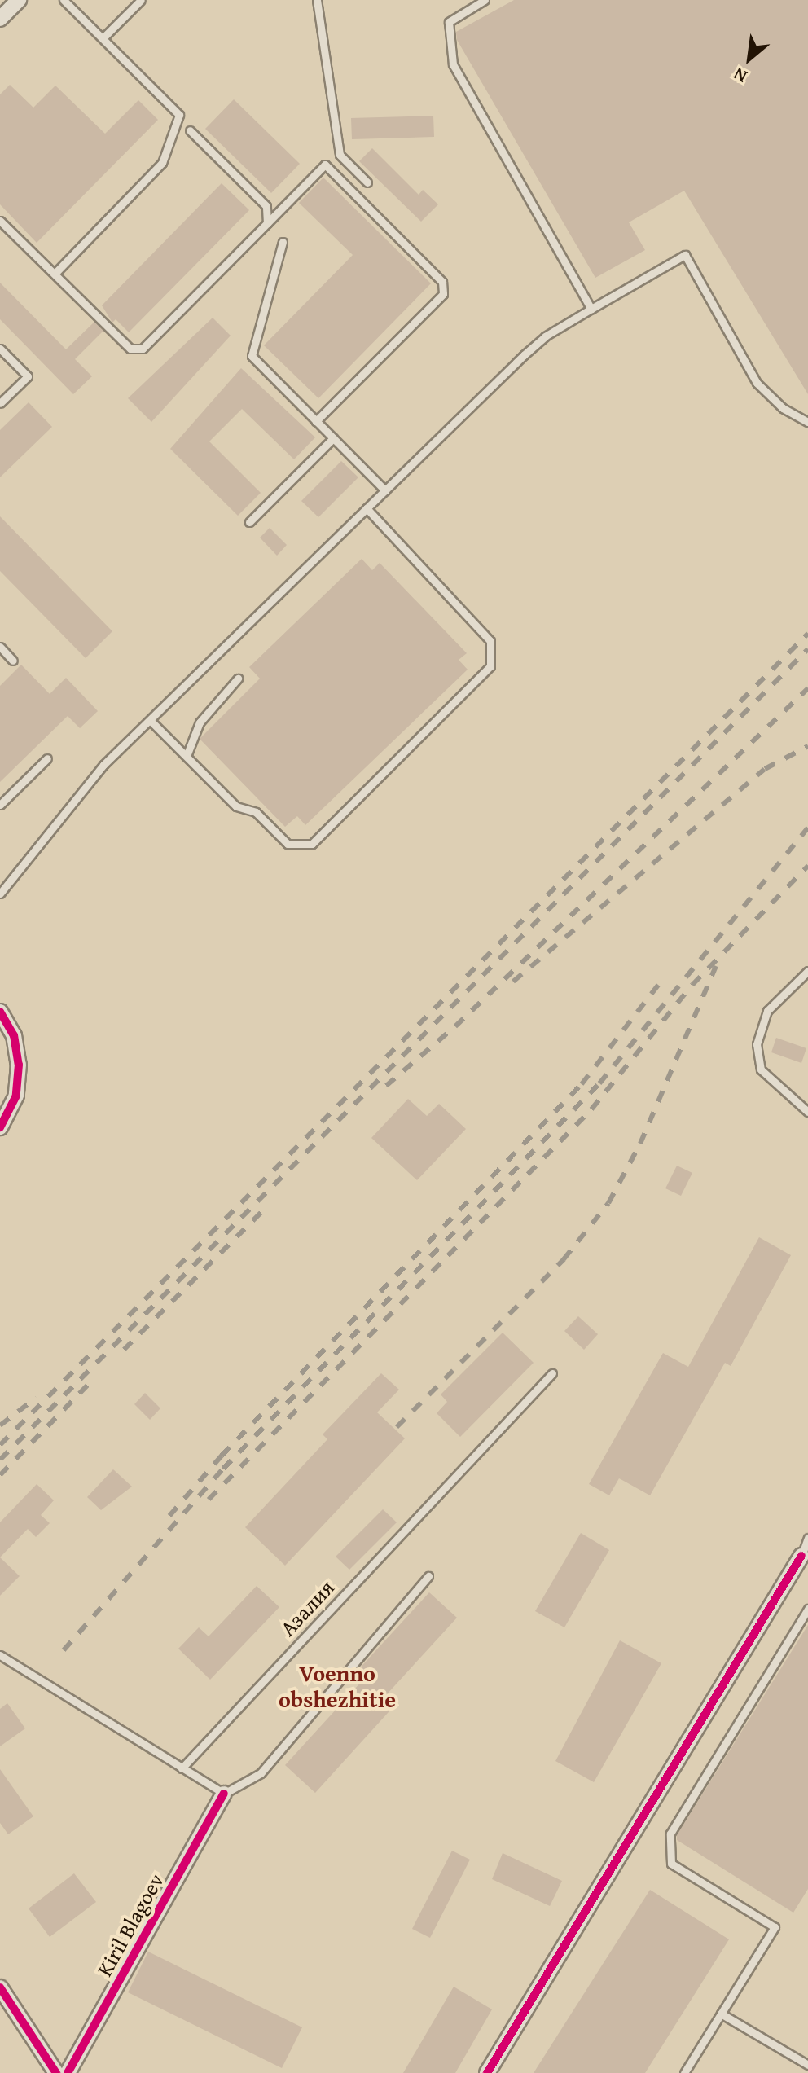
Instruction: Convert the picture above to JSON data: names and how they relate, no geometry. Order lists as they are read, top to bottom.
{
  "streets": {
    "street": ["Kiril Blagoev"],
    "lane": ["Азалия"]
  },
  "districts": ["Voenno obshezhitie"],
  "north": "bottom left"
}
